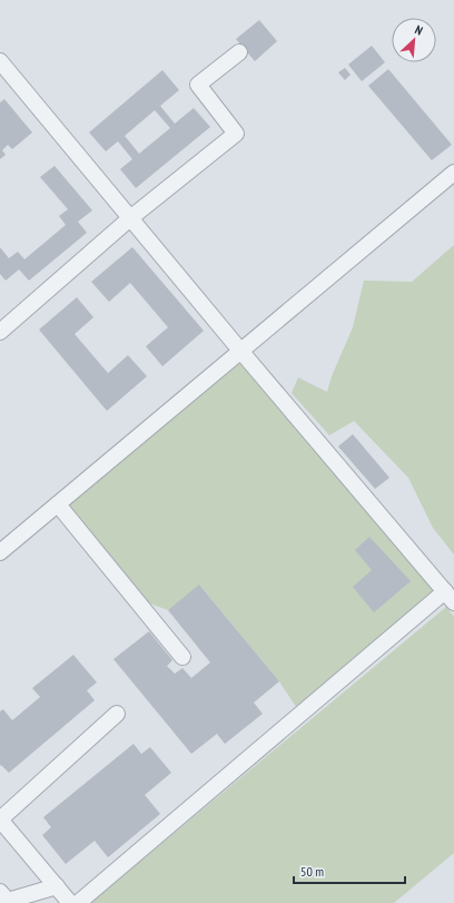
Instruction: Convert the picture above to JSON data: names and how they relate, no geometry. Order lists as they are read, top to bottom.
{
  "scale_bar": "50 m",
  "north": "top right"
}
